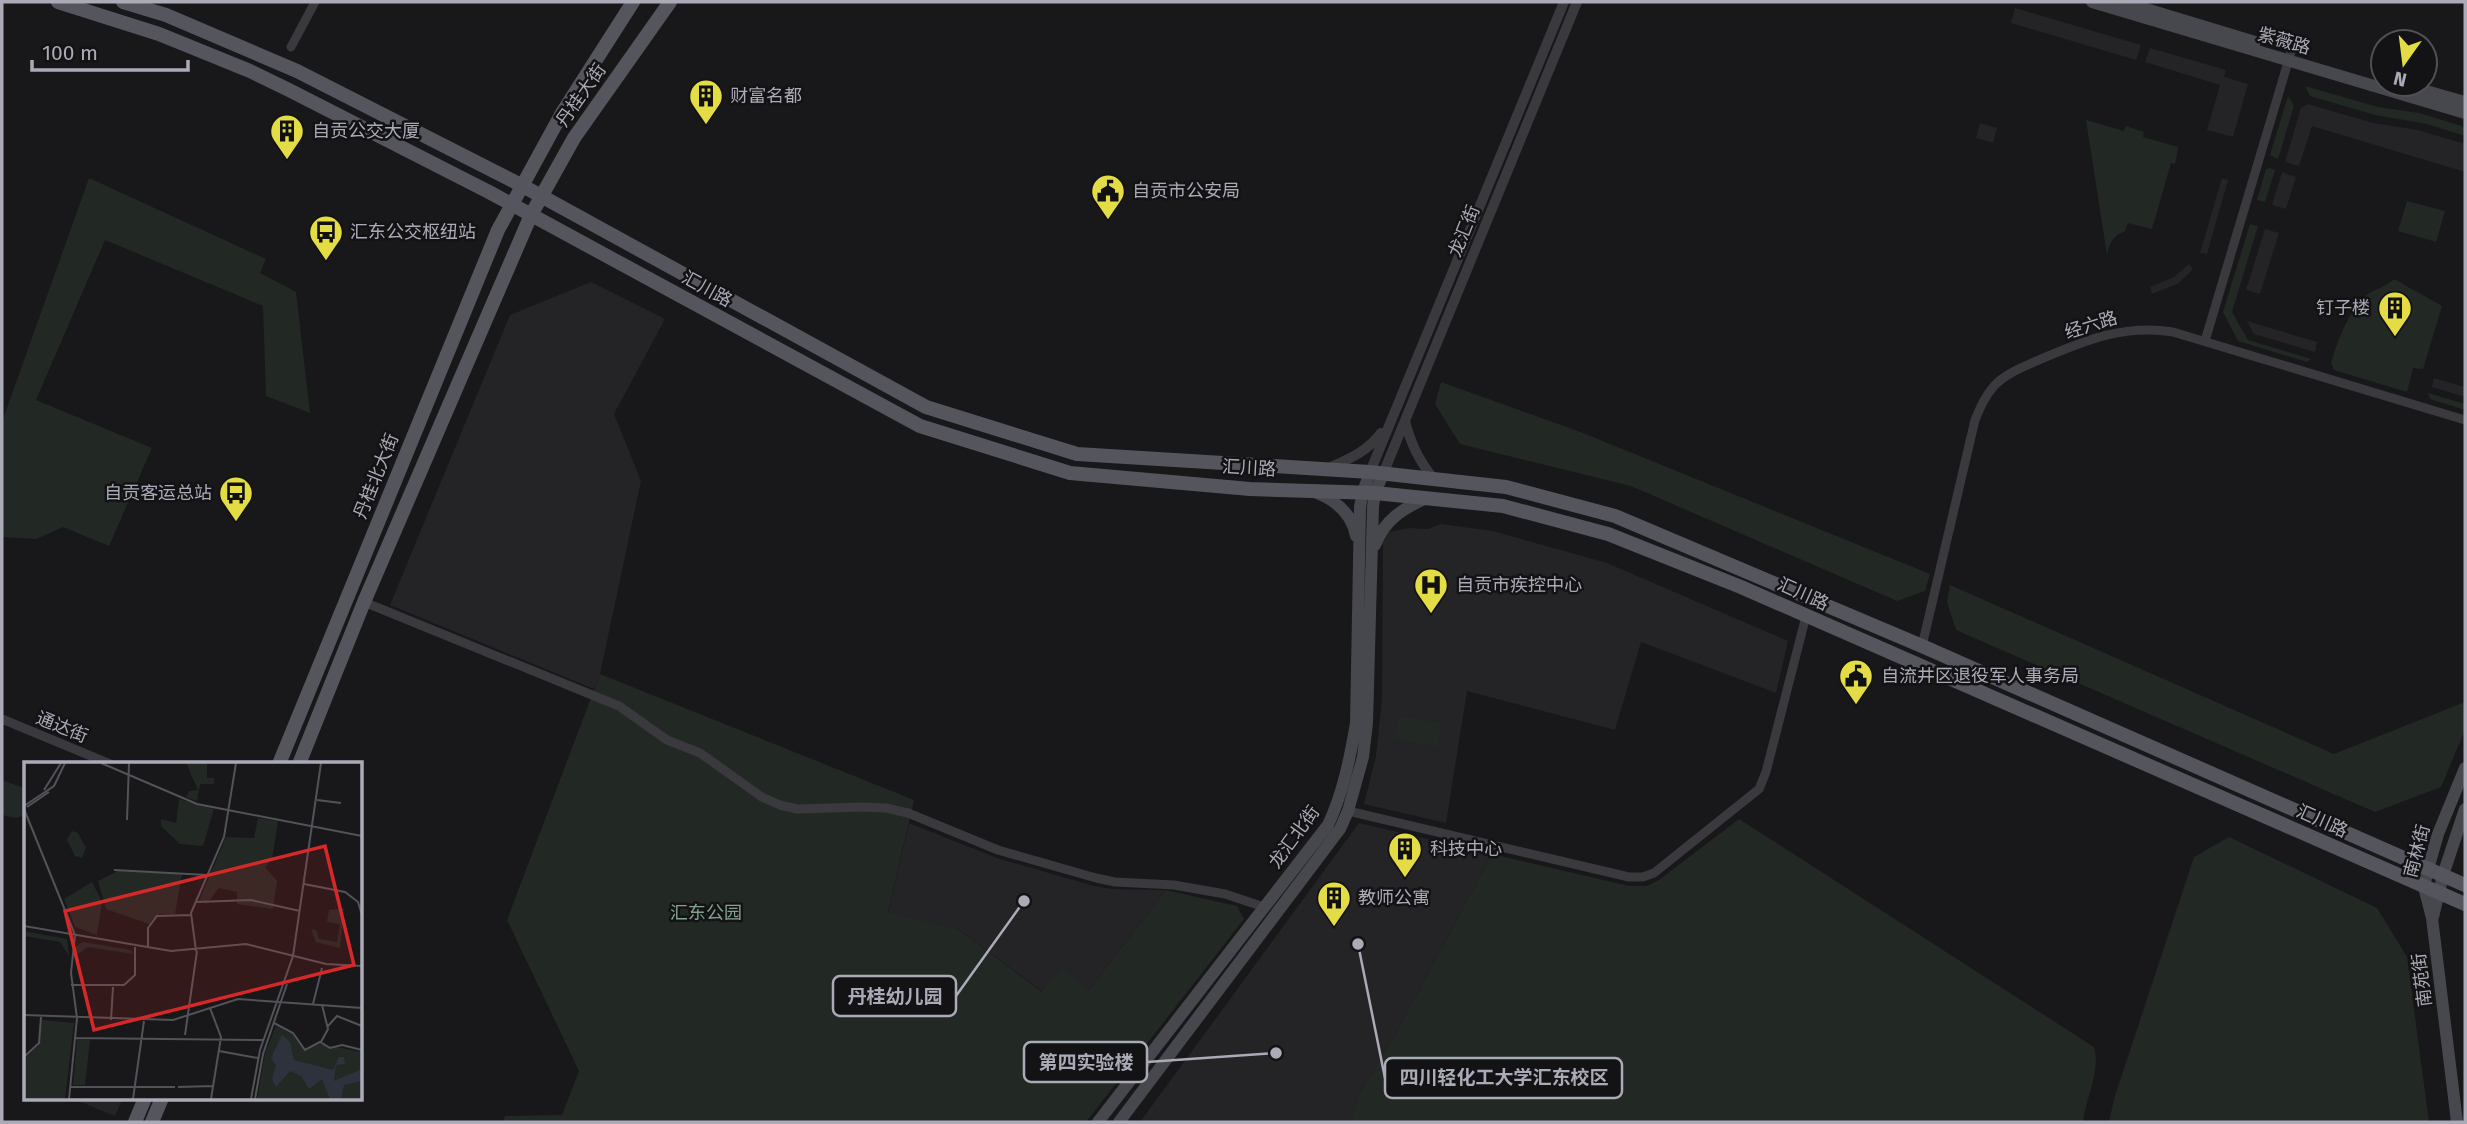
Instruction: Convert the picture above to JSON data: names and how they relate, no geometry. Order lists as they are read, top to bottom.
{
  "streets": {
    "main road": [
      "紫薇路",
      "丹桂大街",
      "汇川路",
      "丹桂北大街",
      "龙汇北街",
      "南林街",
      "南苑街"
    ],
    "street": ["龙汇街", "经六路", "通达街"]
  },
  "crossings": [
    ["丹桂大街", "汇川路"],
    ["龙汇街", "汇川路"],
    ["龙汇街", "龙汇北街"],
    ["汇川路", "经六路"],
    ["汇川路", "丹桂北大街"],
    ["汇川路", "龙汇北街"],
    ["汇川路", "南林街"],
    ["南林街", "南苑街"]
  ],
  "parks": ["汇东公园"],
  "places": {
    "building": [
      "财富名都",
      "自贡公交大厦",
      "钉子楼",
      "科技中心",
      "教师公寓"
    ],
    "public building": ["自贡市公安局", "自流井区退役军人事务局"],
    "bus stop": ["汇东公交枢纽站", "自贡客运总站"],
    "hospital": ["自贡市疾控中心"],
    "other": ["丹桂幼儿园", "四川轻化工大学汇东校区", "第四实验楼"]
  },
  "scale_bar": "100 m",
  "north": "bottom"
}
